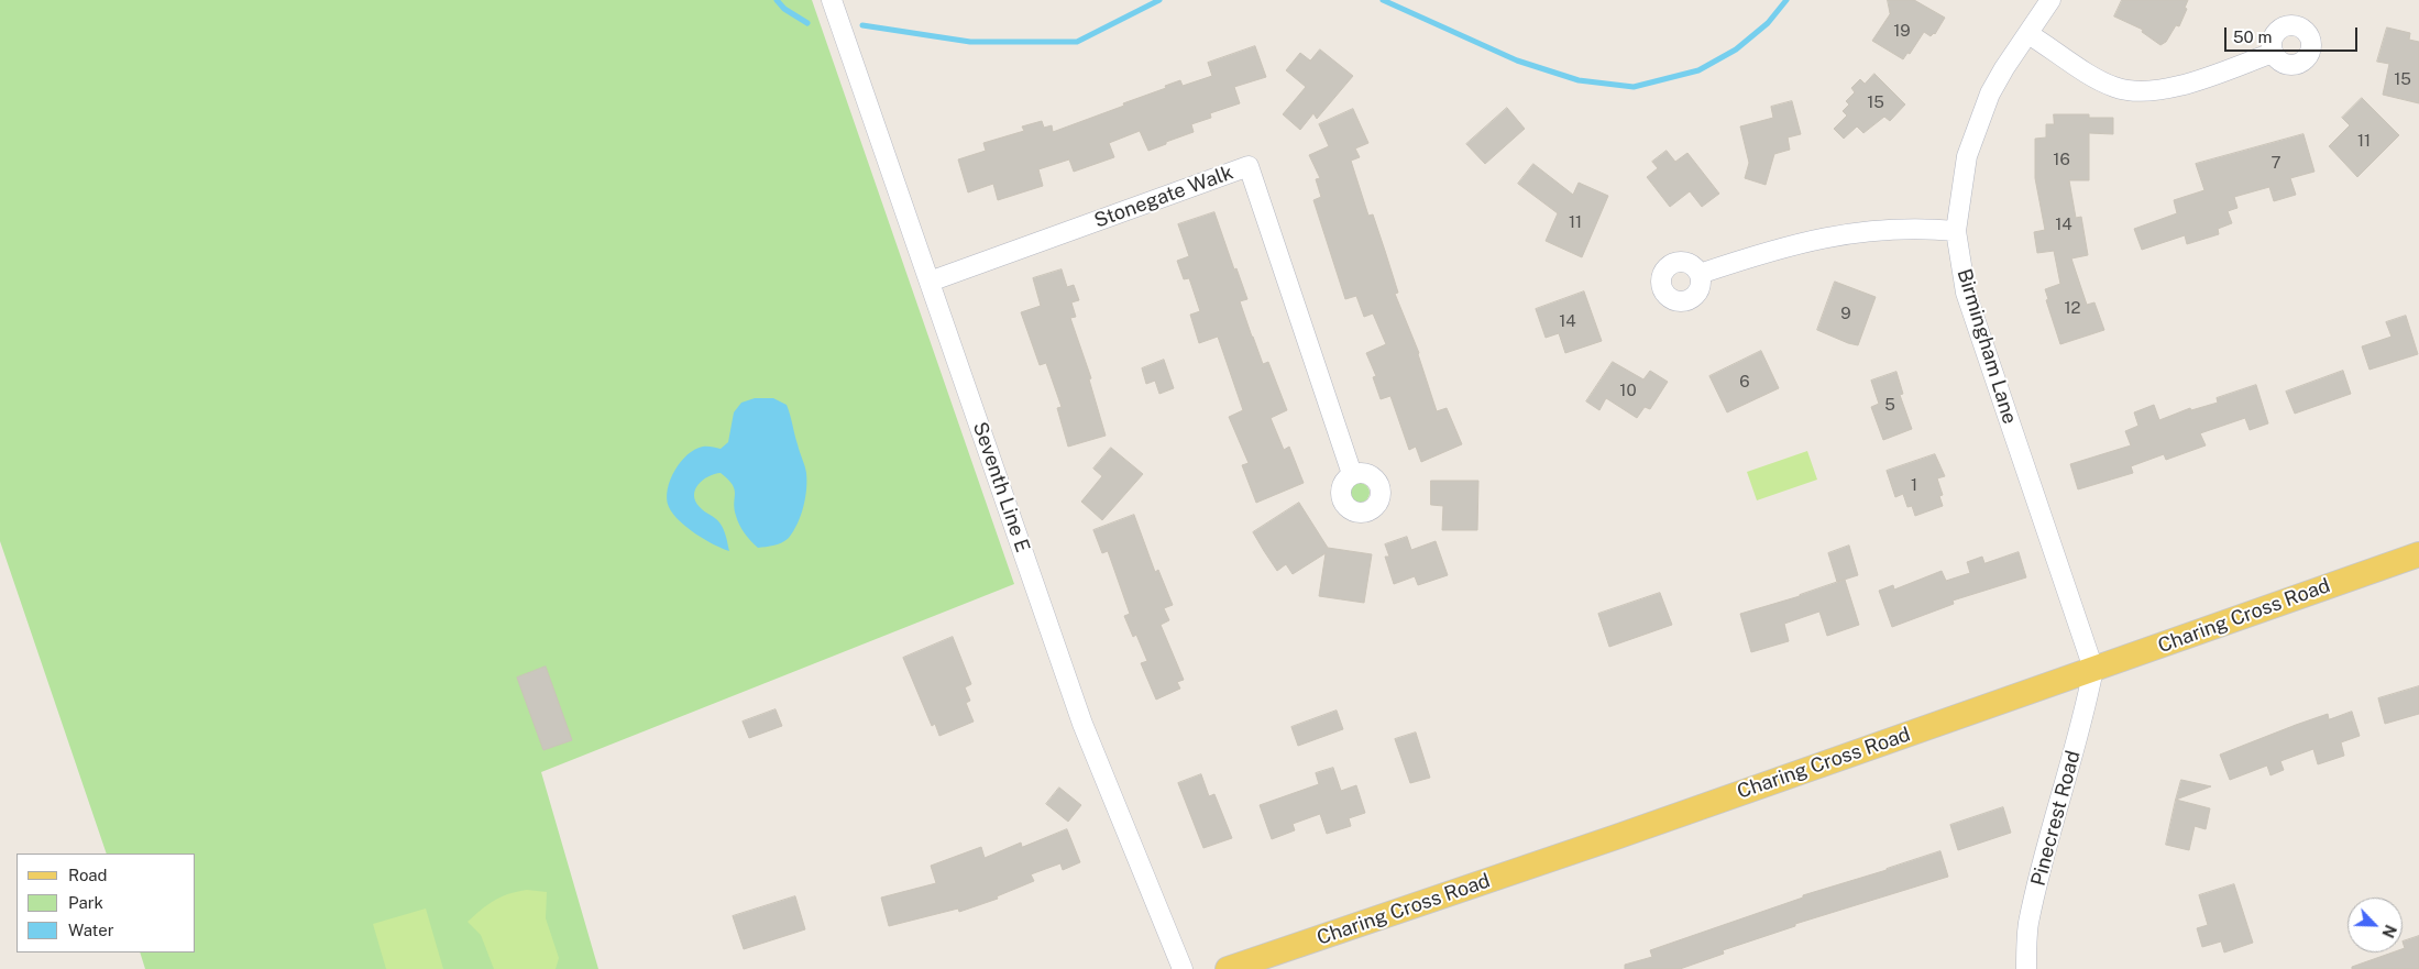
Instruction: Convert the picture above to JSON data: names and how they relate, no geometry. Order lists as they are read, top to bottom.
{
  "streets": {
    "main road": ["Charing Cross Road"],
    "street": [
      "Stonegate Walk",
      "Birmingham Lane",
      "Seventh Line E",
      "Pinecrest Road"
    ]
  },
  "crossings": [
    ["Stonegate Walk", "Seventh Line E"],
    ["Birmingham Lane", "Charing Cross Road"],
    ["Birmingham Lane", "Pinecrest Road"],
    ["Charing Cross Road", "Pinecrest Road"]
  ],
  "house_numbers": [
    "19",
    "15",
    "15",
    "11",
    "16",
    "7",
    "11",
    "14",
    "12",
    "9",
    "14",
    "6",
    "10",
    "5",
    "1"
  ],
  "legend": ["Road", "Park", "Water"],
  "scale_bar": "50 m",
  "north": "bottom right"
}
